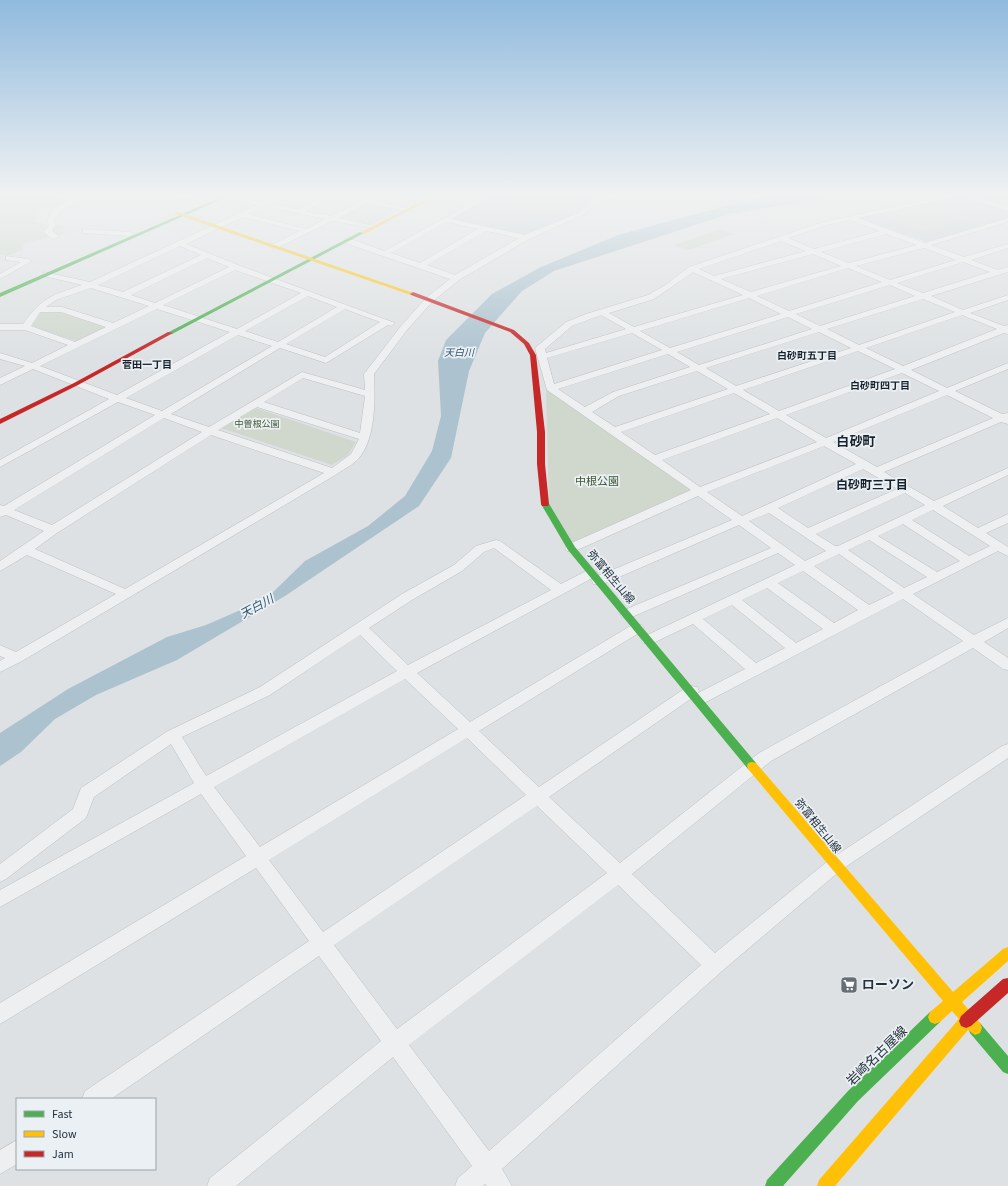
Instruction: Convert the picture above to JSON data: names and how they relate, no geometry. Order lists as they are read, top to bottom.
{
  "streets": {
    "street": ["弥富相生山線", "岩崎名古屋線"]
  },
  "crossings": [
    ["弥富相生山線", "岩崎名古屋線"]
  ],
  "districts": [
    "白砂町五丁目",
    "菅田一丁目",
    "白砂町四丁目",
    "白砂町",
    "白砂町三丁目"
  ],
  "water": ["天白川"],
  "parks": ["中曽根公園", "中根公園"],
  "places": {
    "supermarket": ["ローソン"]
  },
  "legend": ["Fast", "Slow", "Jam"]
}
